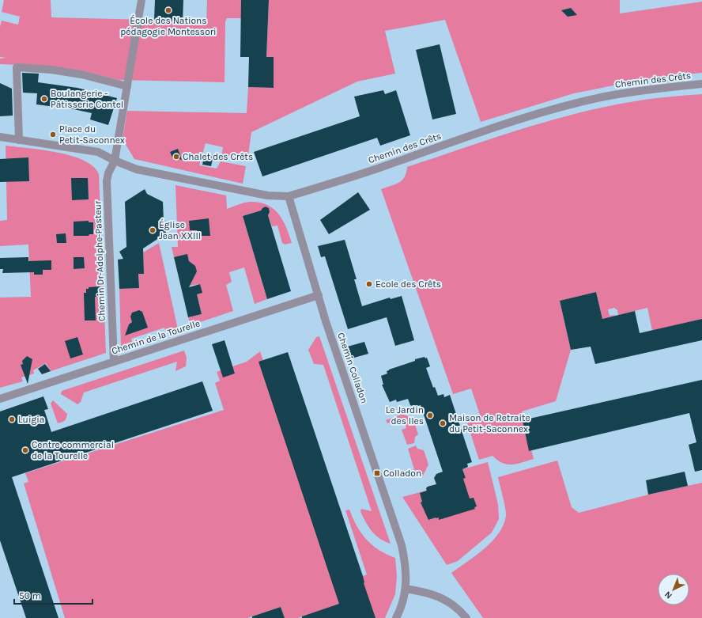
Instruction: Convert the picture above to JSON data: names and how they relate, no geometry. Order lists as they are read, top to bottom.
{
  "streets": {
    "street": [
      "Chemin des Crêts",
      "Chemin Dr-Adolphe-Pasteur",
      "Chemin de la Tourelle",
      "Chemin Colladon"
    ]
  },
  "crossings": [
    ["Chemin des Crêts", "Chemin Dr-Adolphe-Pasteur"],
    ["Chemin des Crêts", "Chemin Colladon"],
    ["Chemin Dr-Adolphe-Pasteur", "Chemin de la Tourelle"],
    ["Chemin de la Tourelle", "Chemin Colladon"]
  ],
  "places": {
    "other": [
      "École des Nations pédagogie Montessori",
      "Boulangerie - Pâtisserie Contel",
      "Place du Petit-Saconnex",
      "Chalet des Crêts",
      "Église Jean XXIII",
      "Ecole des Crêts",
      "Le Jardin des Iles",
      "Luigia",
      "Maison de Retraite du Petit-Saconnex",
      "Centre commercial de la Tourelle"
    ],
    "transit": ["Colladon"]
  },
  "scale_bar": "50 m",
  "north": "bottom left"
}
